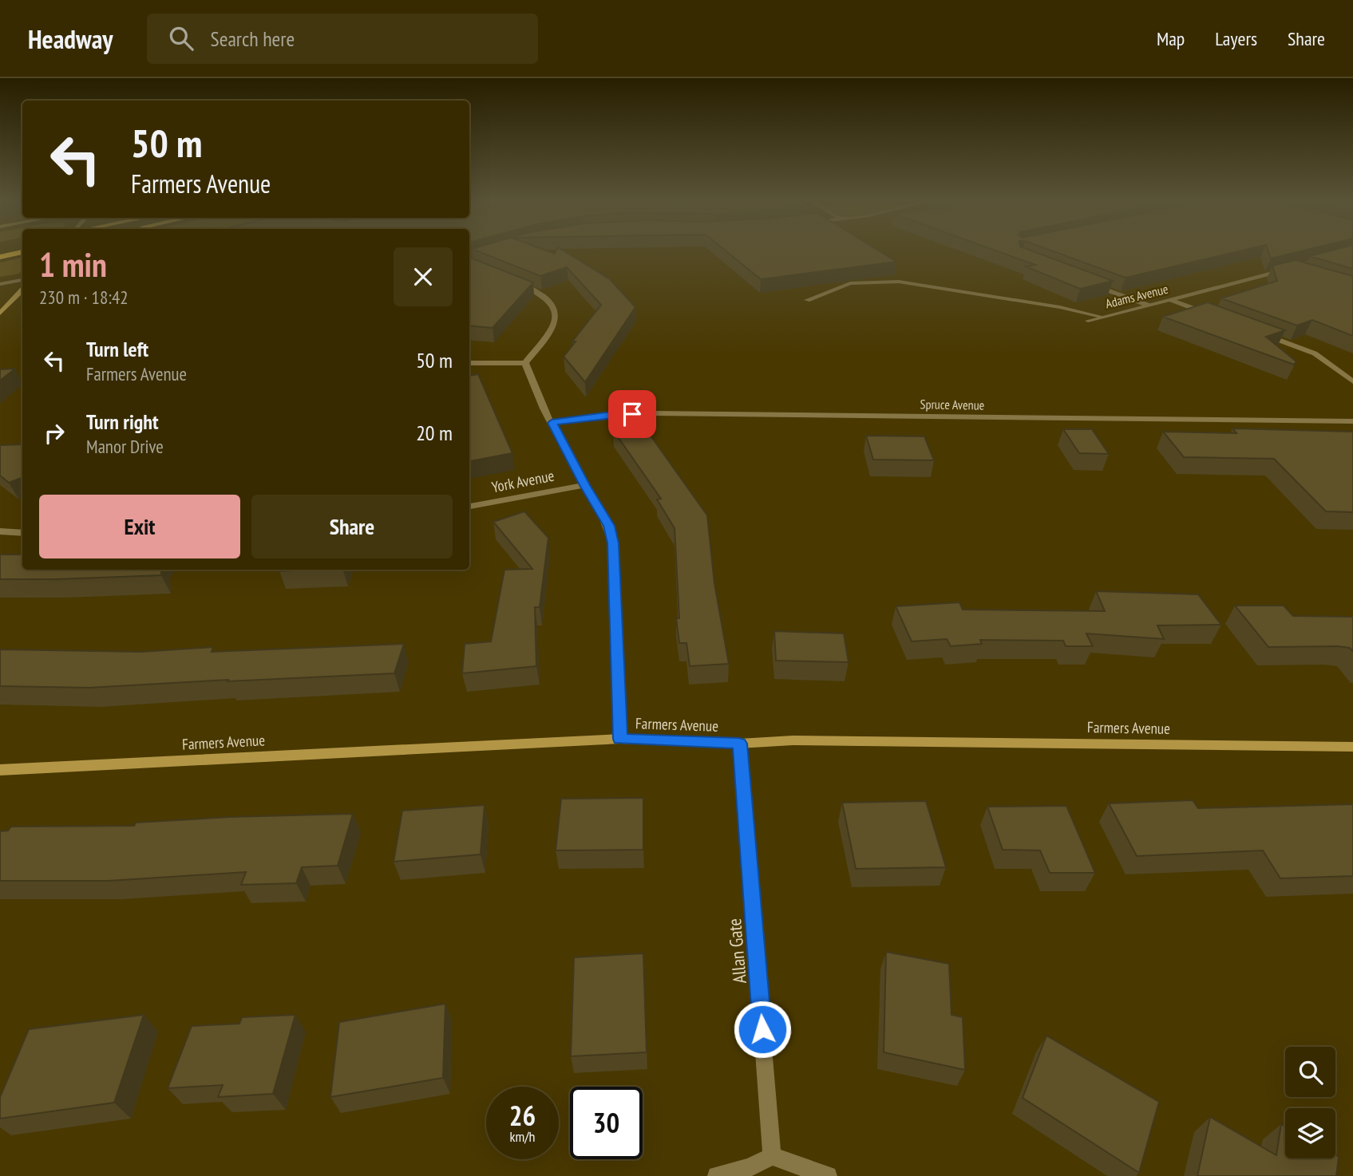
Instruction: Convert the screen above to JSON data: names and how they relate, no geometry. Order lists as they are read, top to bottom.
{
  "streets": {
    "street": [
      "Adams Avenue",
      "Spruce Avenue",
      "York Avenue",
      "Farmers Avenue",
      "Allan Gate"
    ]
  },
  "crossings": [
    ["Farmers Avenue", "Allan Gate"]
  ],
  "page": {
    "header": "Headway",
    "search": "Search here",
    "nav": ["Map", "Layers", "Share"],
    "turn": ["50 m", "Farmers Avenue"],
    "heading": ["1 min", "230 m · 18:42"],
    "list": [
      {
        "name": "Turn left",
        "note": "Farmers Avenue",
        "value": "50 m"
      },
      {
        "name": "Turn right",
        "note": "Manor Drive",
        "value": "20 m"
      }
    ],
    "buttons": ["Exit", "Share"],
    "speed": "26 km/h",
    "limit": "30"
  }
}
